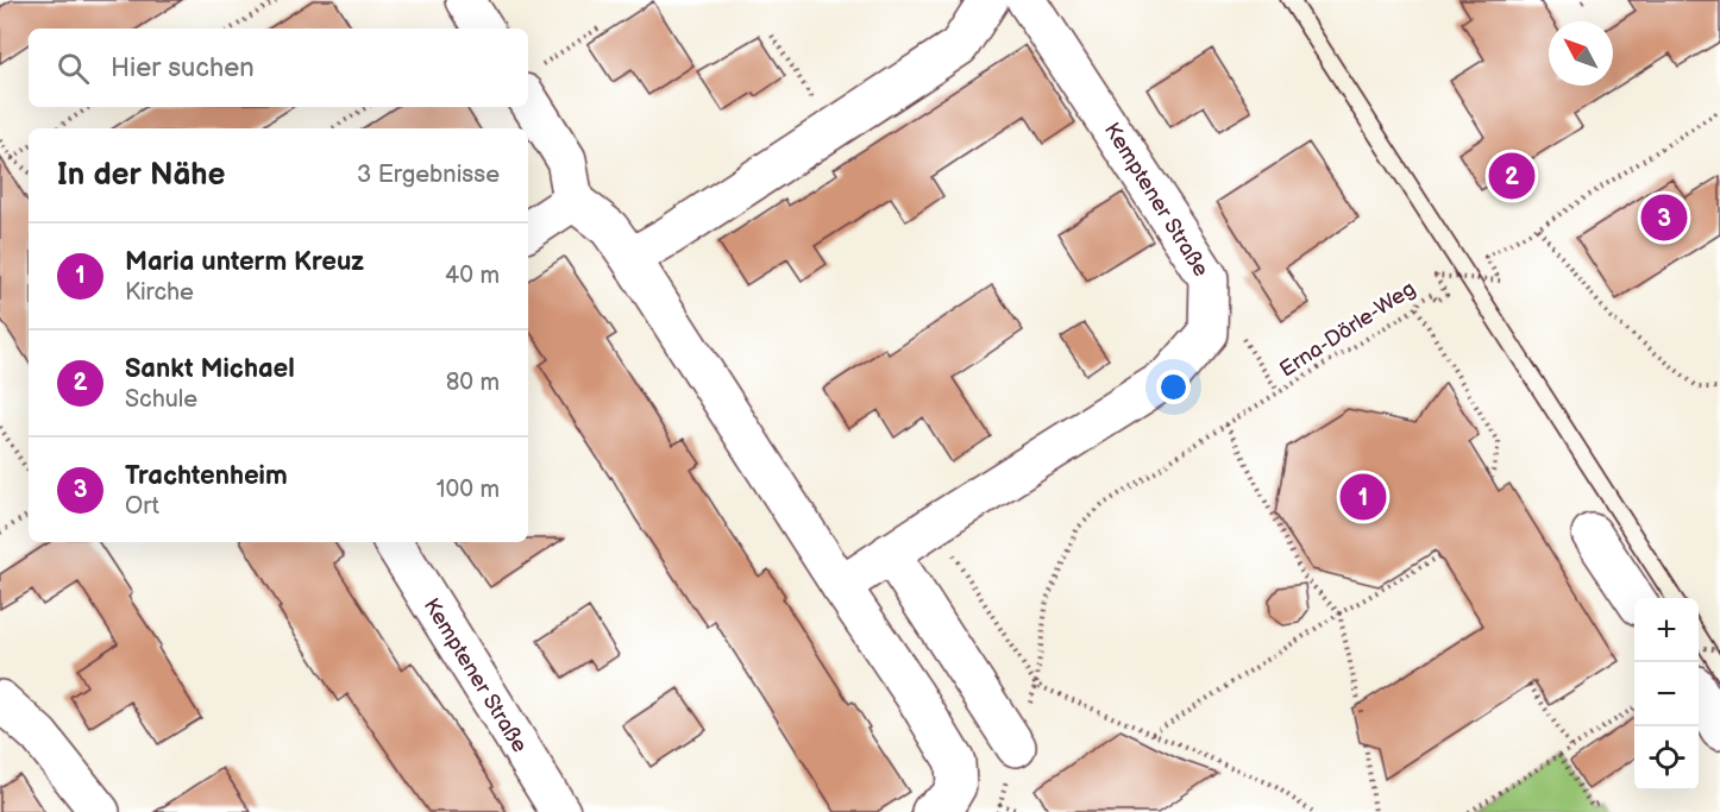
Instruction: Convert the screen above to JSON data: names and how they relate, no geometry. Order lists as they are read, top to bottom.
{
  "streets": {
    "street": ["Kemptener Straße"],
    "path": ["Erna-Dörle-Weg"]
  },
  "north": "top left",
  "page": {
    "search": "Hier suchen",
    "heading": ["In der Nähe", "3 Ergebnisse"],
    "pins": ["2", "3", "1"],
    "list": [
      {
        "mark": "1",
        "name": "Maria unterm Kreuz",
        "note": "Kirche",
        "value": "40 m"
      },
      {
        "mark": "2",
        "name": "Sankt Michael",
        "note": "Schule",
        "value": "80 m"
      },
      {
        "mark": "3",
        "name": "Trachtenheim",
        "note": "Ort",
        "value": "100 m"
      }
    ],
    "map_buttons": ["+", "−"]
  }
}
